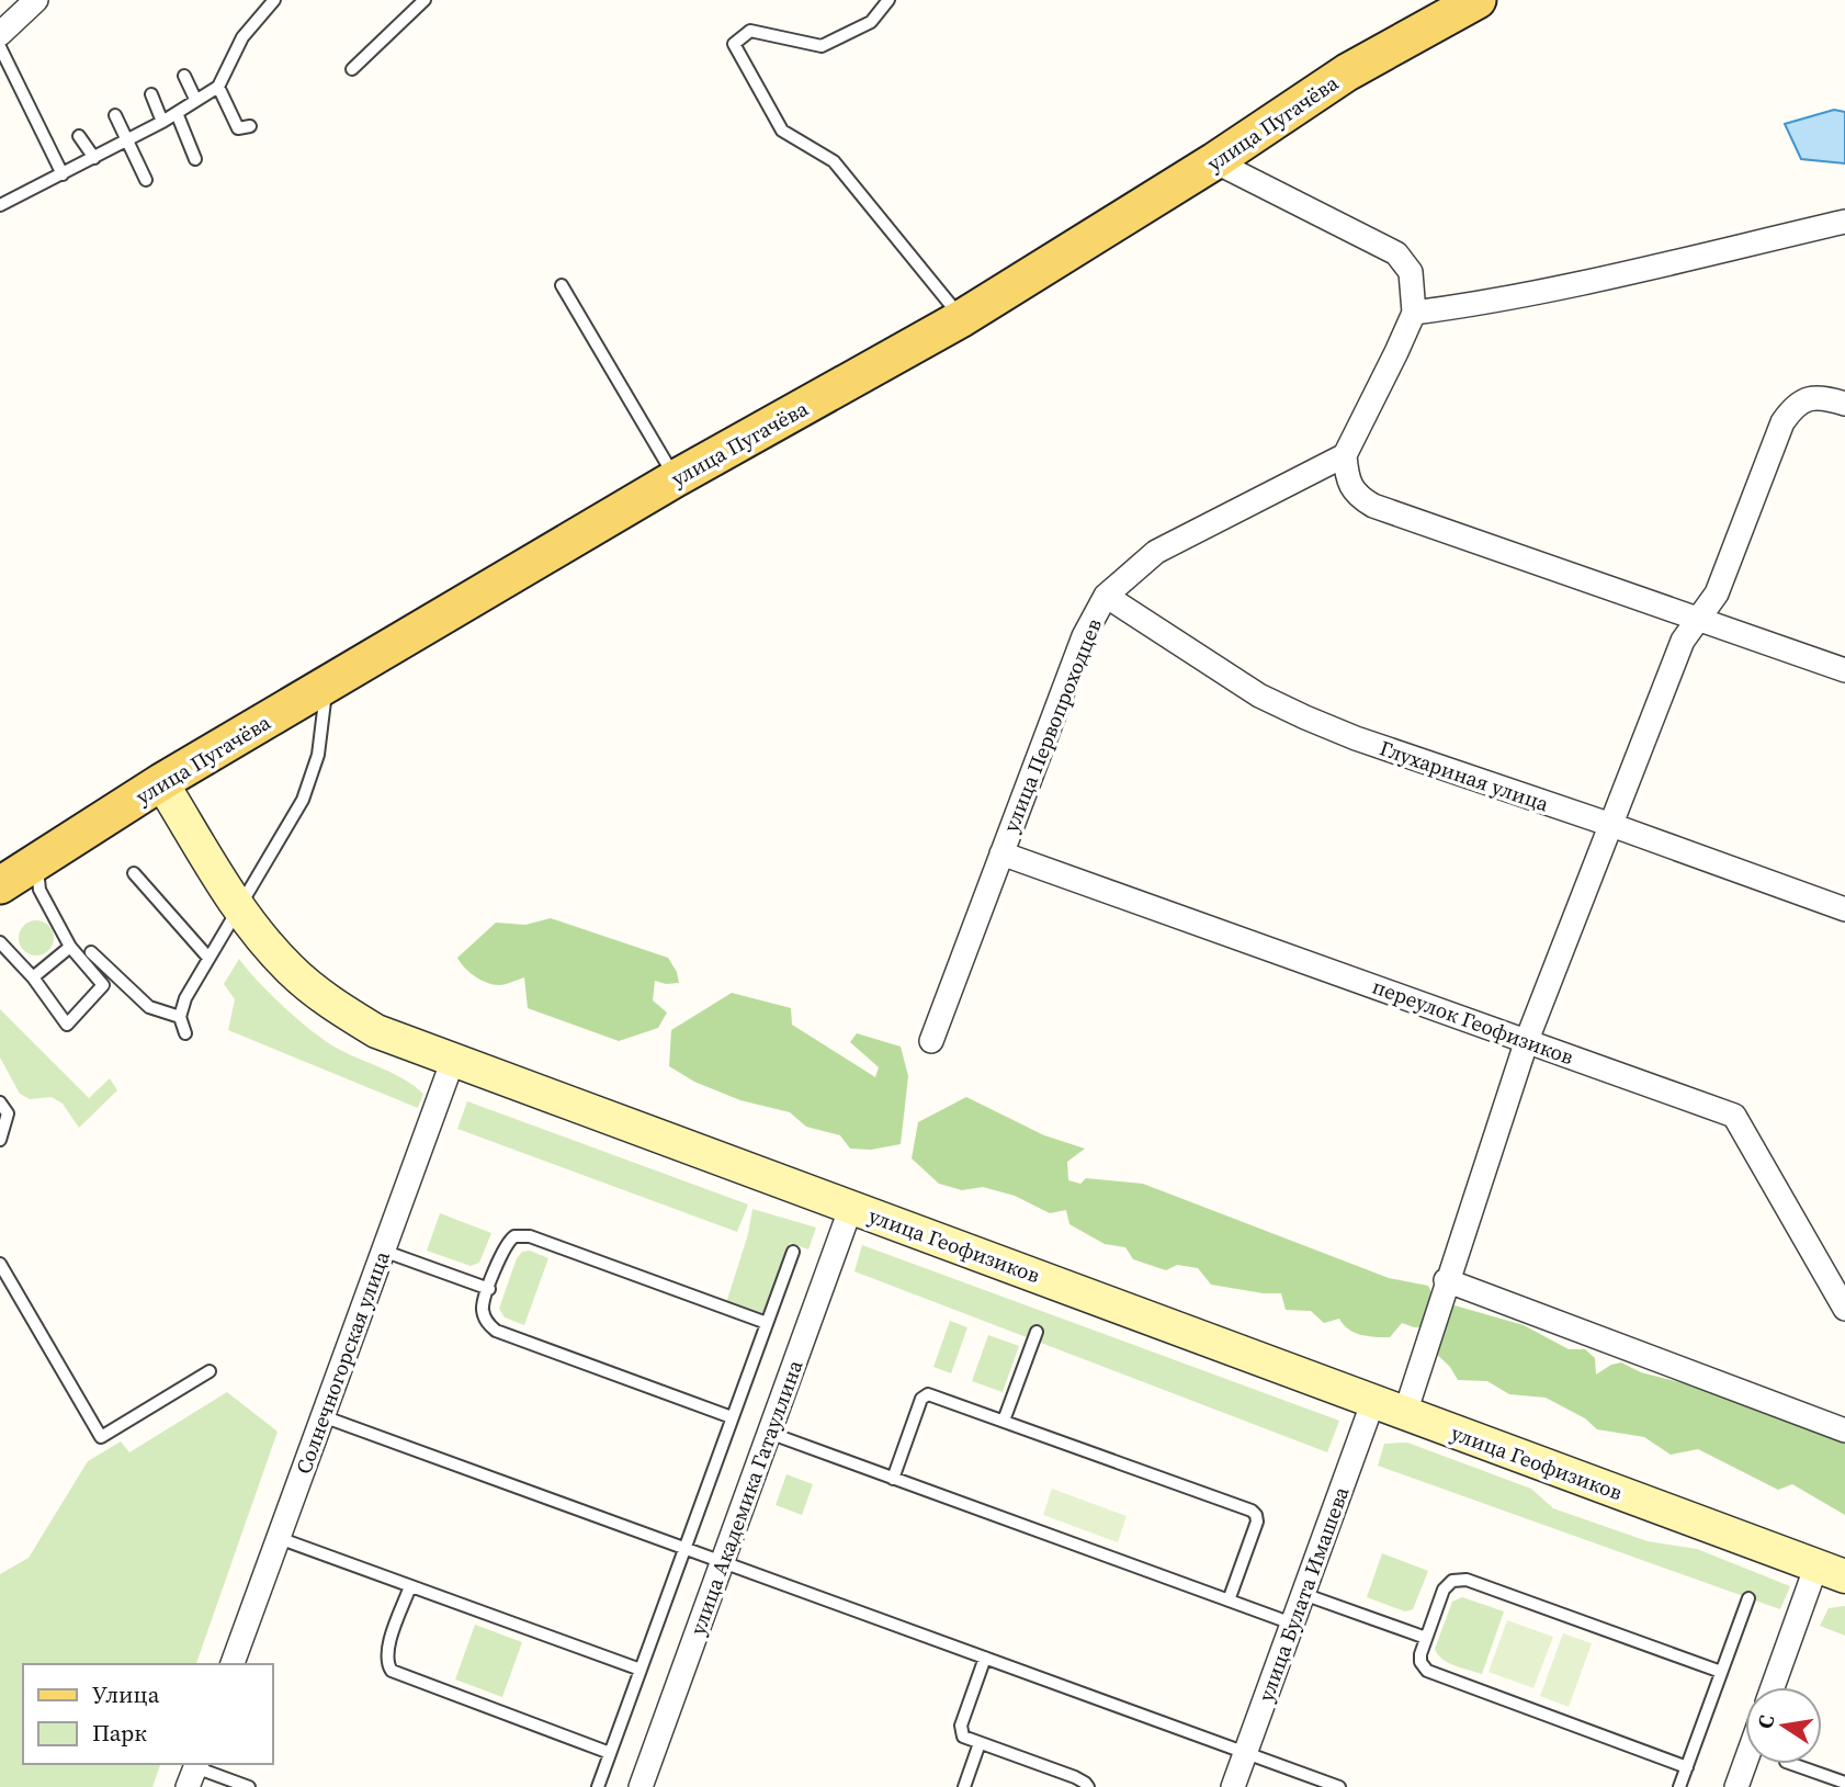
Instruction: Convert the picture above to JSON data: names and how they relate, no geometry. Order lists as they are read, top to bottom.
{
  "streets": {
    "main road": ["улица Пугачёва"],
    "street": [
      "улица Первопроходцев",
      "Глухариная улица",
      "переулок Геофизиков",
      "улица Геофизиков",
      "Солнечногорская улица",
      "улица Академика Гатауллина",
      "улица Булата Имашева"
    ]
  },
  "crossings": [
    ["улица Пугачёва", "улица Геофизиков"],
    ["улица Первопроходцев", "Глухариная улица"],
    ["улица Первопроходцев", "переулок Геофизиков"],
    ["улица Геофизиков", "Солнечногорская улица"],
    ["улица Геофизиков", "улица Академика Гатауллина"],
    ["улица Геофизиков", "улица Булата Имашева"]
  ],
  "legend": ["Улица", "Парк"],
  "north": "left"
}
